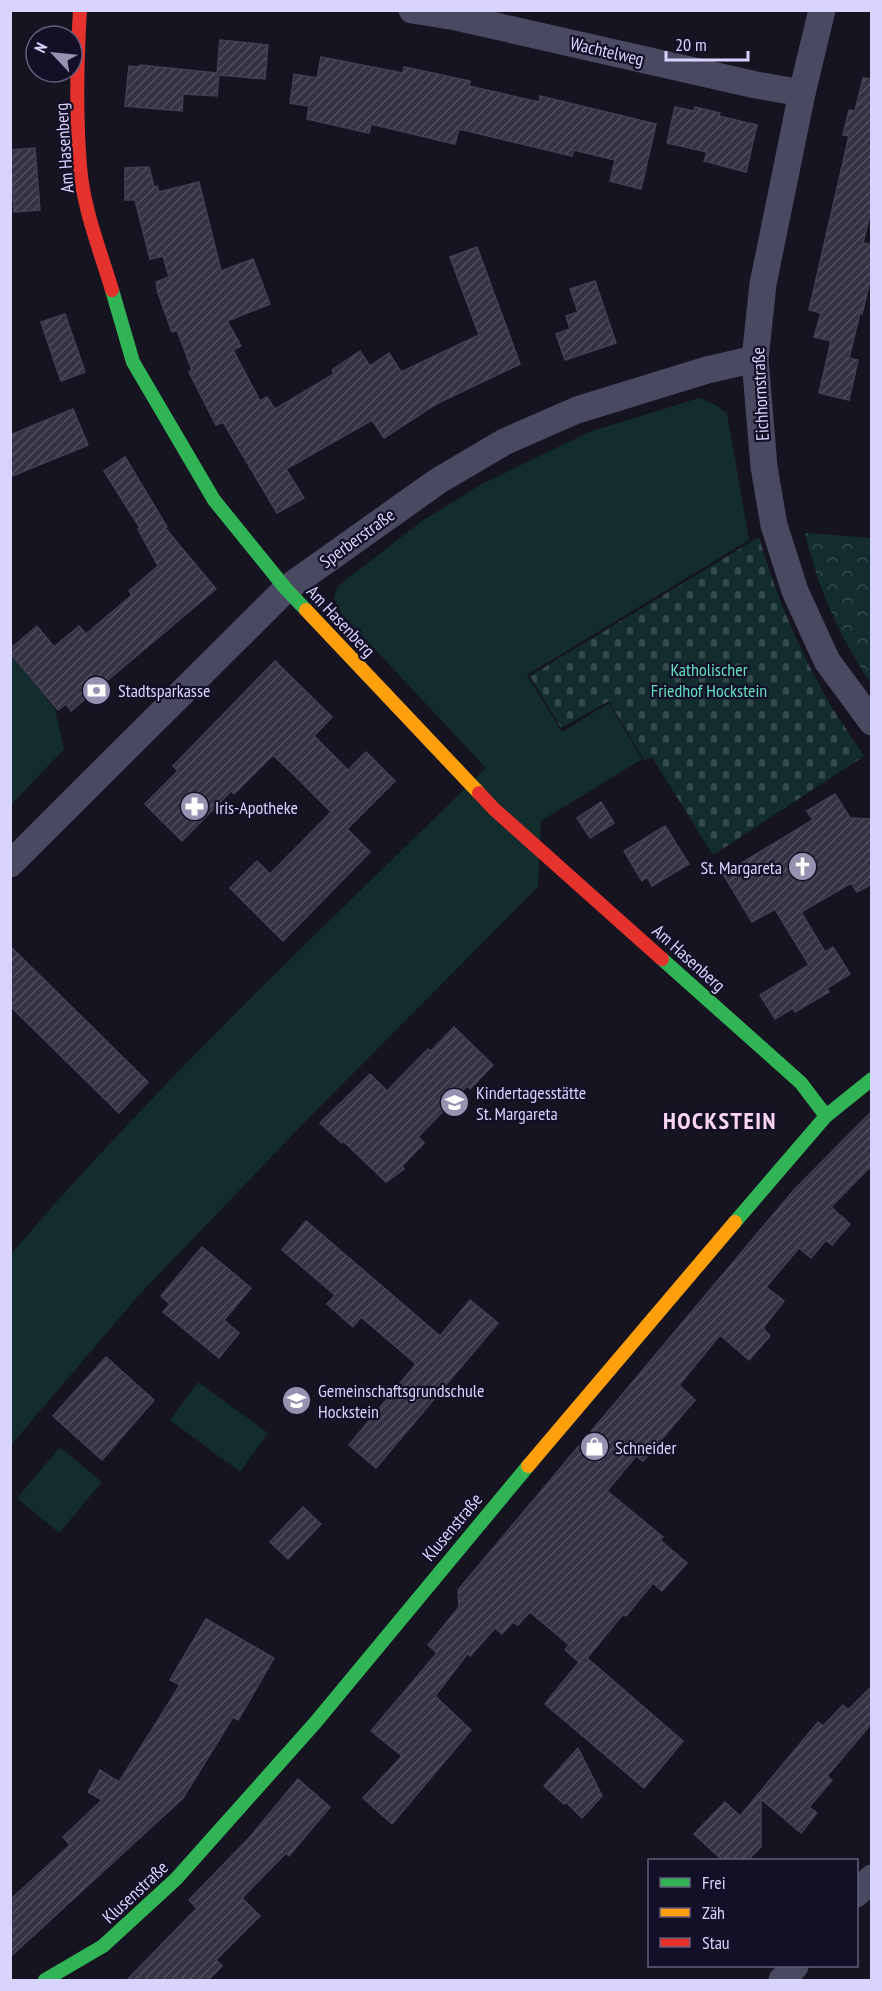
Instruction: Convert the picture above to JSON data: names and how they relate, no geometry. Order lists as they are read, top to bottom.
{
  "streets": {
    "street": [
      "Wachtelweg",
      "Am Hasenberg",
      "Eichhornstraße",
      "Sperberstraße",
      "Klusenstraße"
    ]
  },
  "crossings": [
    ["Wachtelweg", "Eichhornstraße"],
    ["Am Hasenberg", "Sperberstraße"],
    ["Am Hasenberg", "Klusenstraße"],
    ["Eichhornstraße", "Sperberstraße"]
  ],
  "districts": ["HOCKSTEIN"],
  "parks": ["Katholischer Friedhof Hockstein"],
  "places": {
    "bank": ["Stadtsparkasse"],
    "pharmacy": ["Iris-Apotheke"],
    "church": ["St. Margareta"],
    "school or university": ["Kindertagesstätte St. Margareta", "Gemeinschaftsgrundschule Hockstein"],
    "shop": ["Schneider"]
  },
  "legend": ["Frei", "Zäh", "Stau"],
  "scale_bar": "20 m",
  "north": "top left"
}
